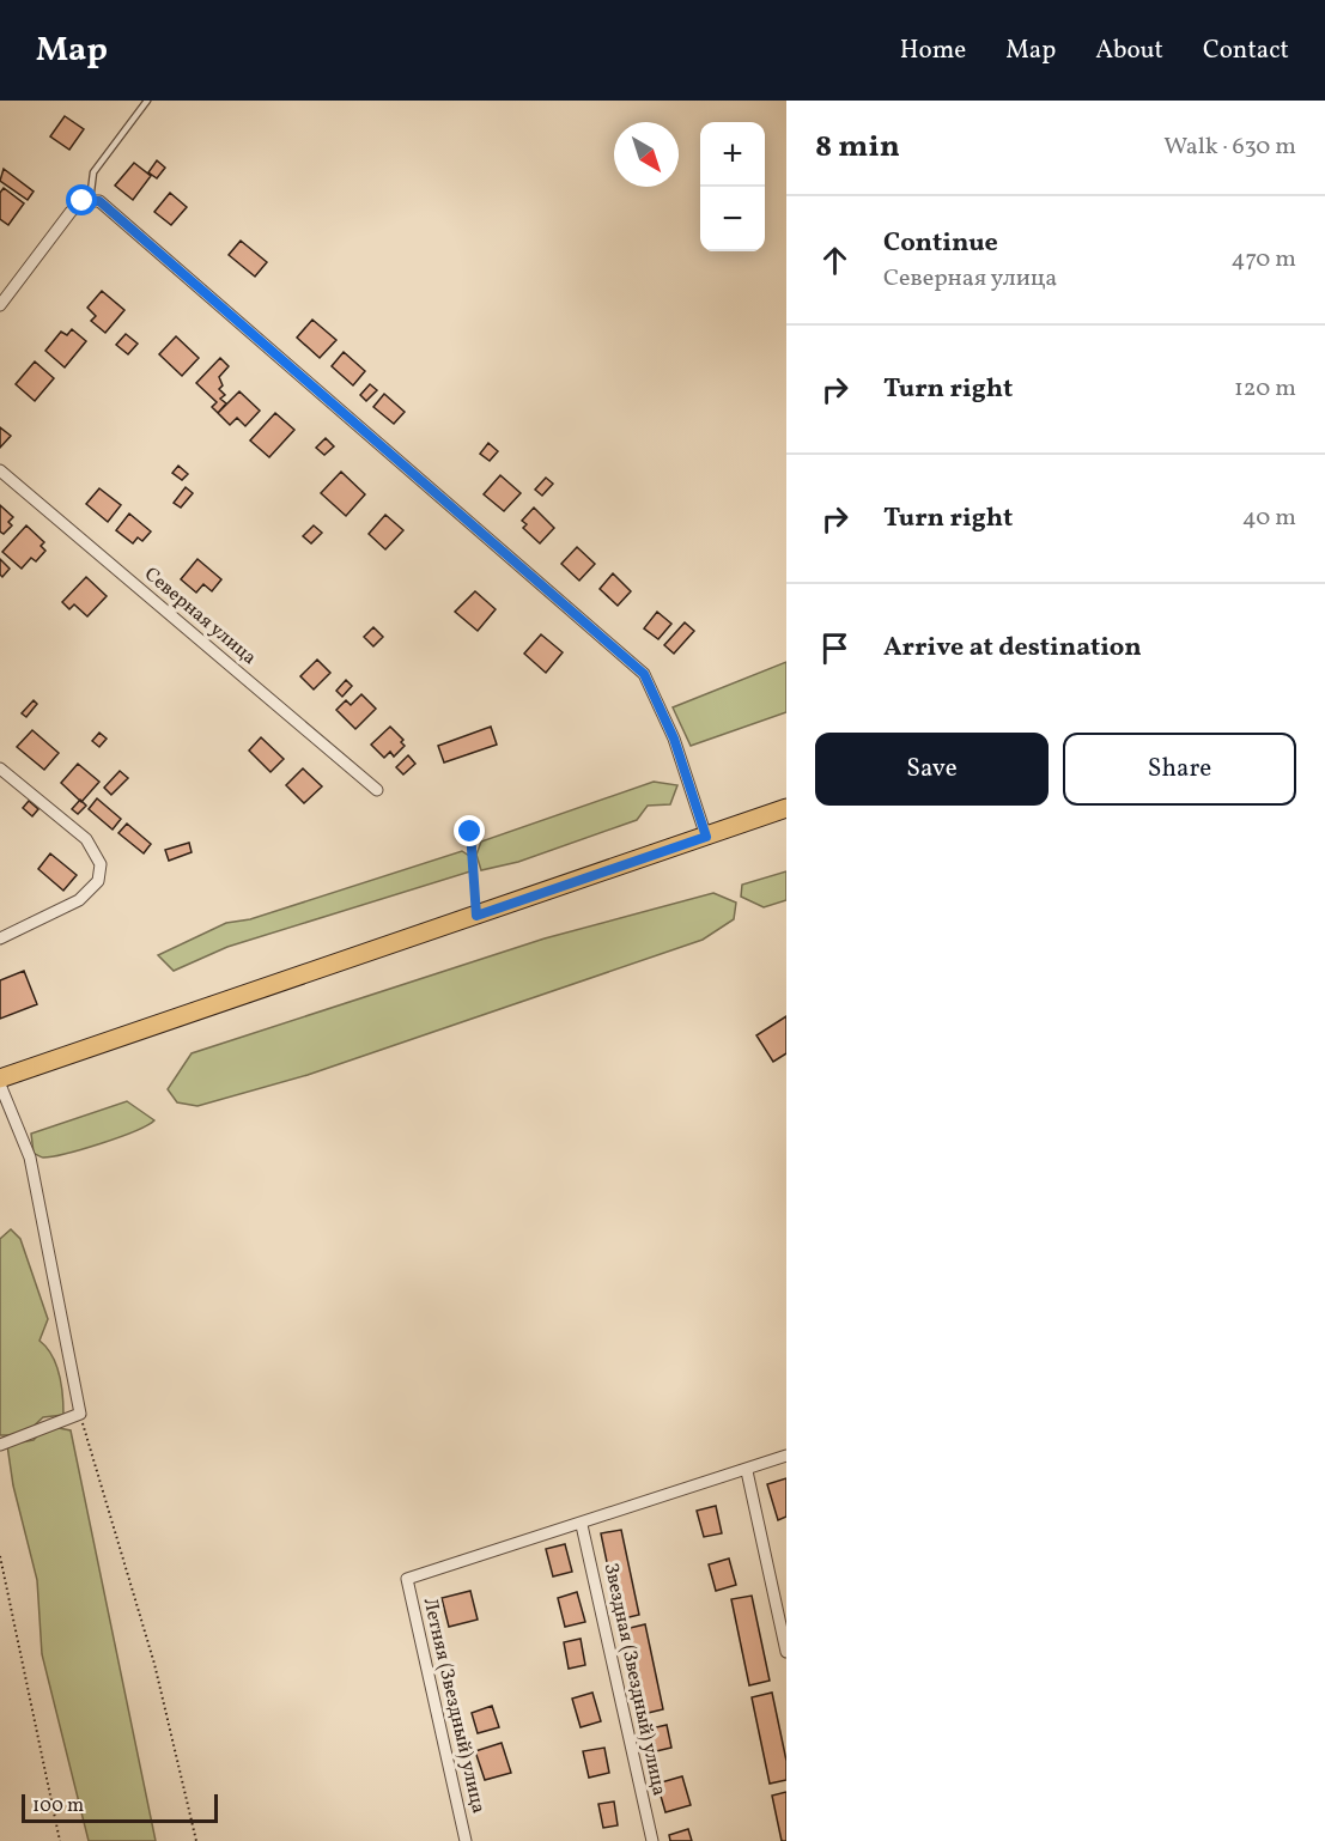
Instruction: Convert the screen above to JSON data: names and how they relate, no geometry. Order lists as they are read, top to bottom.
{
  "streets": {
    "street": ["Северная улица", "Звездная (Звездный) улица", "Летняя (Звездный) улица"]
  },
  "crossings": [
    ["Звездная (Звездный) улица", "Летняя (Звездный) улица"]
  ],
  "scale_bar": "100 m",
  "north": "bottom right",
  "page": {
    "header": "Map",
    "nav": [
      "Home",
      "Map",
      "About",
      "Contact"
    ],
    "heading": ["8 min", "Walk · 630 m"],
    "map_buttons": ["+", "−"],
    "list": [
      ["Continue", "Северная улица", "470 m"],
      ["Turn right", "120 m"],
      ["Turn right", "40 m"],
      "Arrive at destination"
    ],
    "buttons": ["Save", "Share"],
    "scale": "100 m"
  }
}
